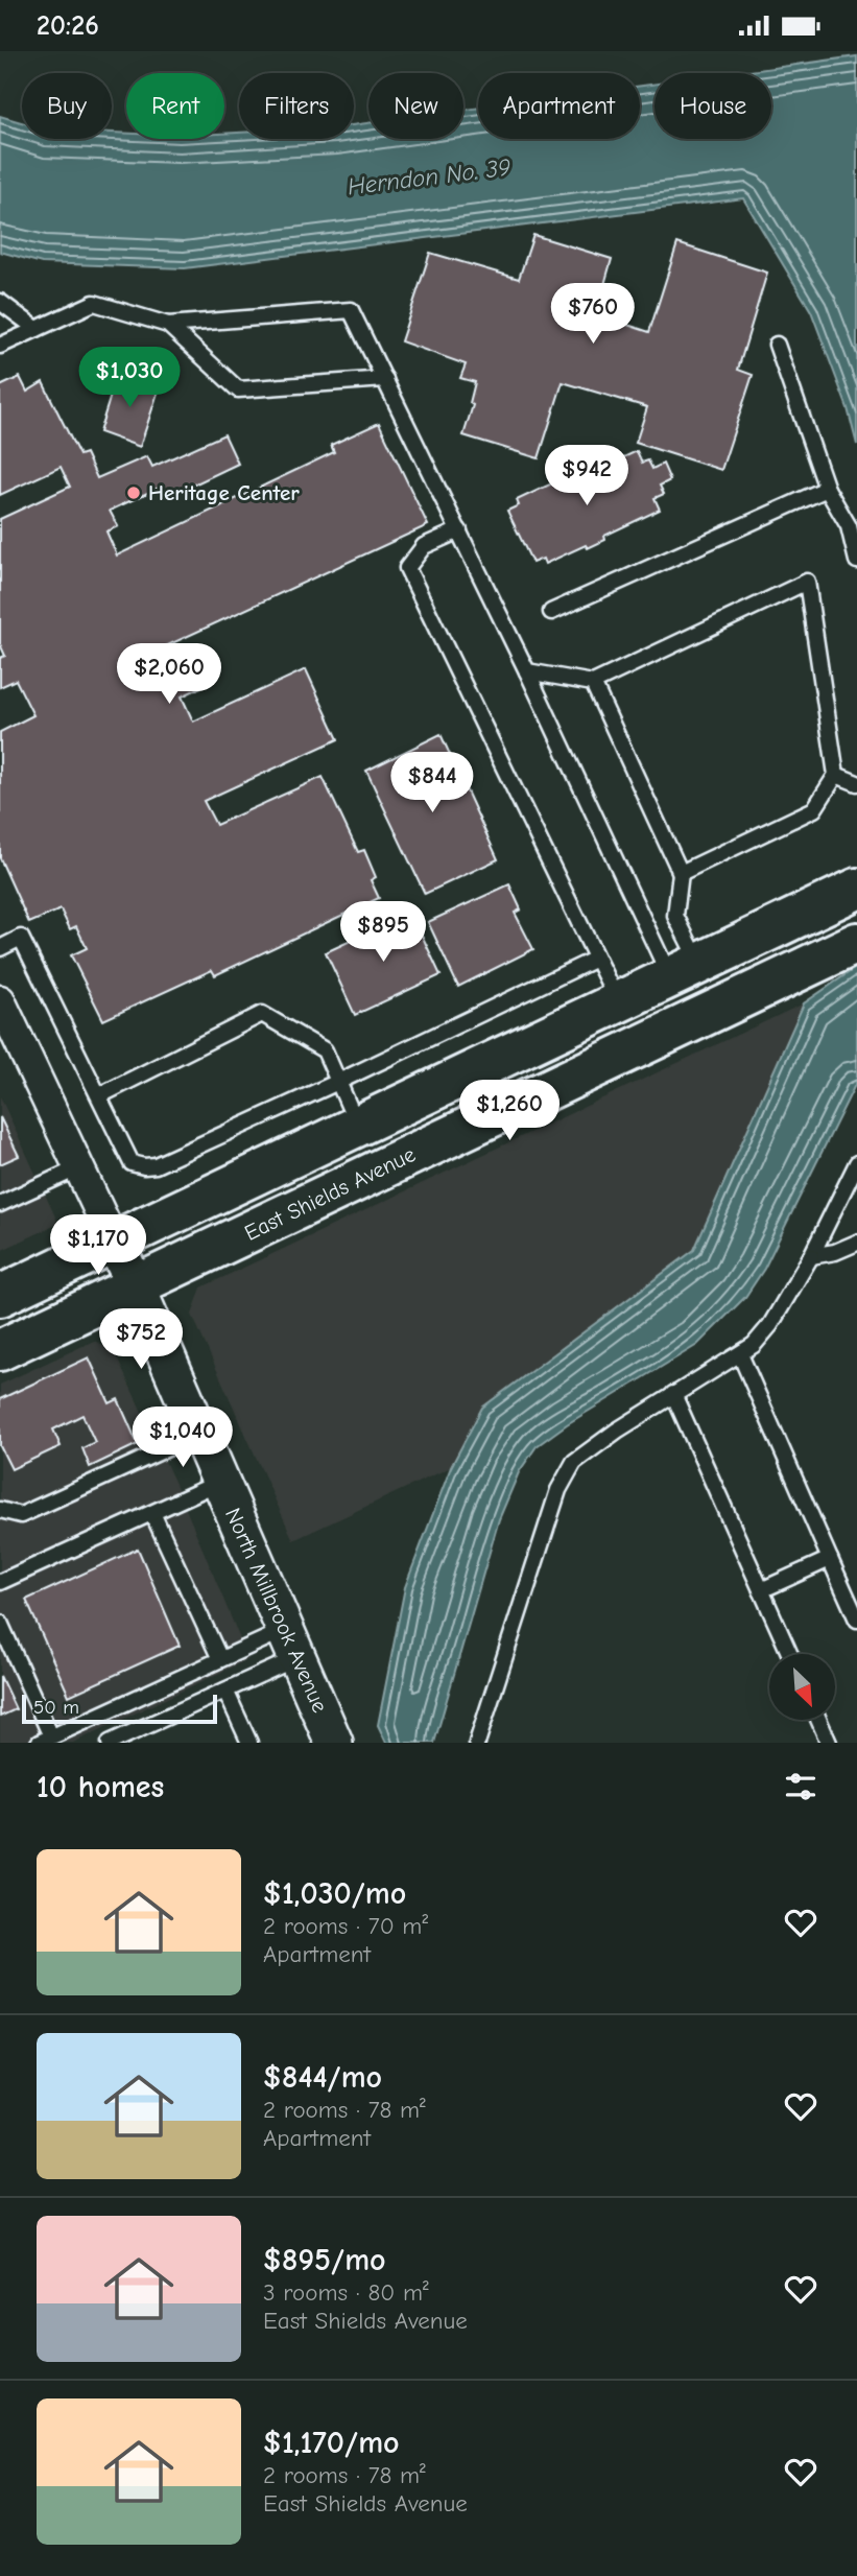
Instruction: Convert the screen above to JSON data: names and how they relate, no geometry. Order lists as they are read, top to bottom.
{
  "streets": {
    "main road": ["East Shields Avenue"],
    "street": ["North Millbrook Avenue"]
  },
  "crossings": [
    ["East Shields Avenue", "North Millbrook Avenue"]
  ],
  "water": ["Herndon No. 39"],
  "places": ["Heritage Center"],
  "scale_bar": "50 m",
  "north": "bottom right",
  "page": {
    "status": "20:26",
    "chip": [
      "Buy",
      "Rent",
      "Filters",
      "New",
      "Apartment",
      "House"
    ],
    "price": [
      "$760",
      "$1,030",
      "$942",
      "$2,060",
      "$844",
      "$895",
      "$1,260",
      "$1,170",
      "$752",
      "$1,040"
    ],
    "scale": "50 m",
    "heading": "10 homes",
    "list": [
      {
        "name": "$1,030/mo",
        "note": "2 rooms · 70 m² · Apartment"
      },
      {
        "name": "$844/mo",
        "note": "2 rooms · 78 m² · Apartment"
      },
      {
        "name": "$895/mo",
        "note": "3 rooms · 80 m² · East Shields Avenue"
      },
      {
        "name": "$1,170/mo",
        "note": "2 rooms · 78 m² · East Shields Avenue"
      }
    ]
  }
}
